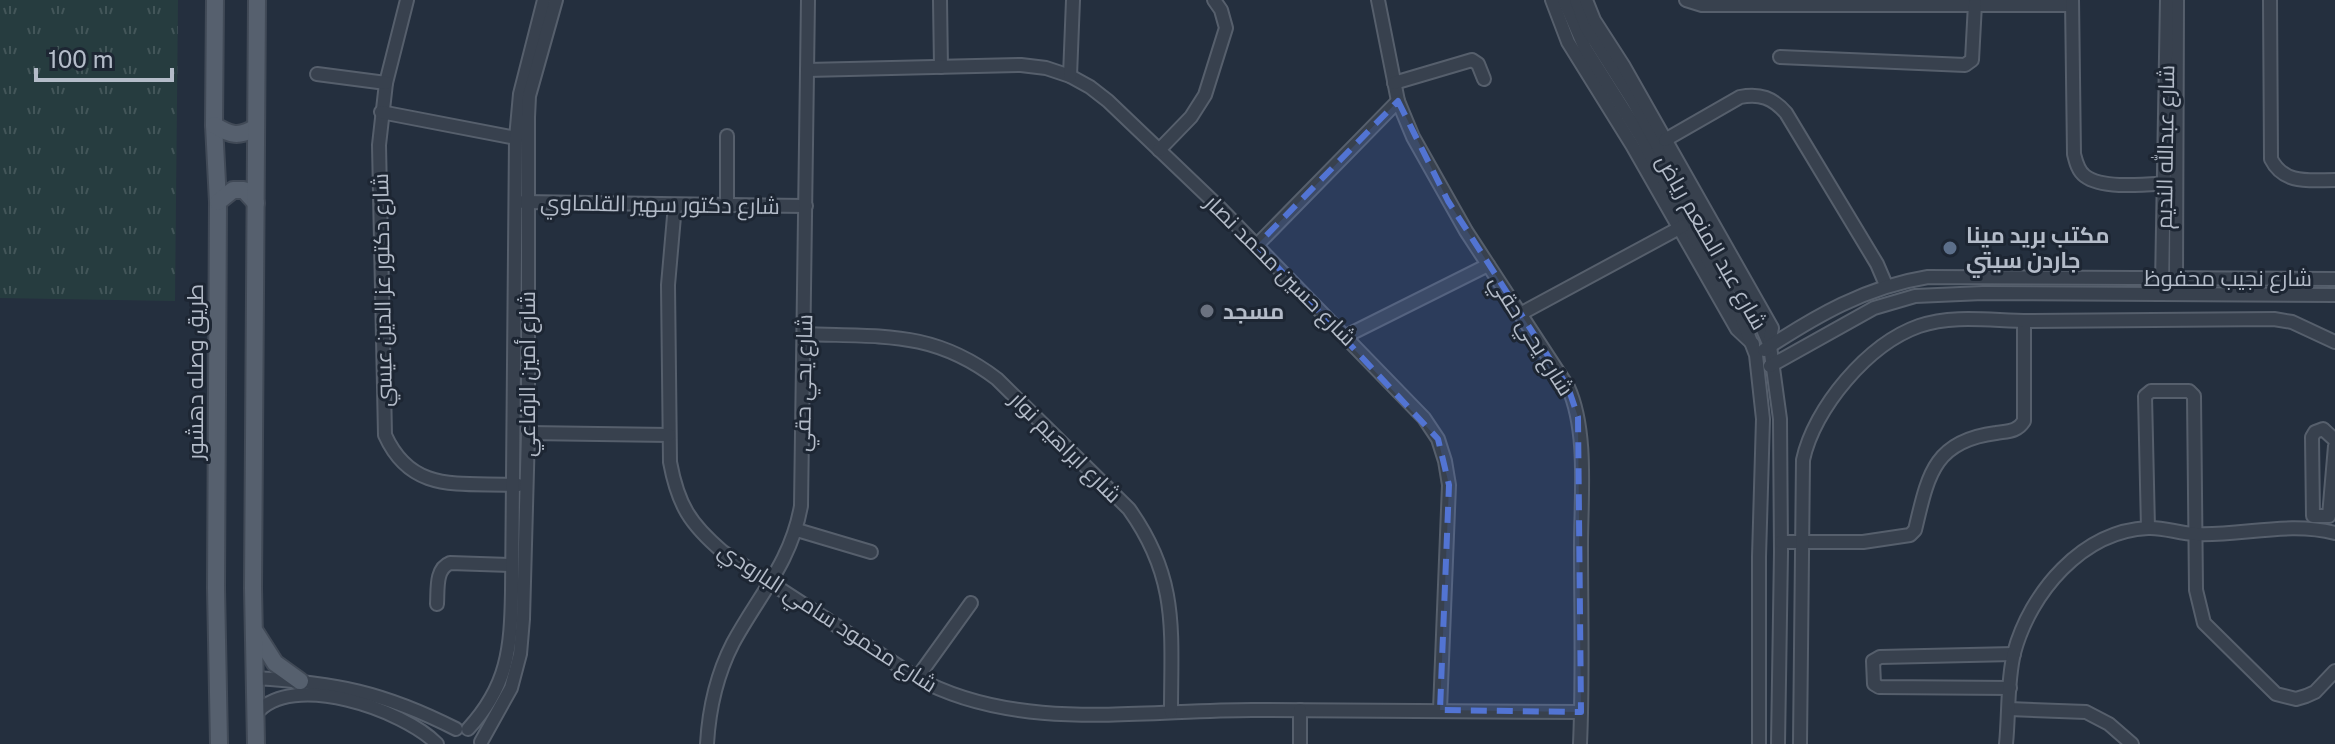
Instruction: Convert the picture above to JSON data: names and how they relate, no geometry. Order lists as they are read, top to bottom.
{
  "streets": {
    "main road": ["طريق وصله دهشور"],
    "street": [
      "شارع عبدالله النديم",
      "شارع دكتور سهير القلماوي",
      "شارع عبد المنعم رياض",
      "شارع حسين محمد نصار",
      "شارع نجيب محفوظ",
      "شارع دكتور عز الدين عيسي",
      "شارع يحي حقي",
      "شارع أمين الرفاعي",
      "شارع ابراهيم نوار",
      "شارع محمود سامي البارودي"
    ]
  },
  "crossings": [
    ["شارع عبدالله النديم", "شارع نجيب محفوظ"],
    ["شارع دكتور سهير القلماوي", "شارع يحي حقي"],
    ["شارع دكتور سهير القلماوي", "شارع أمين الرفاعي"],
    ["شارع دكتور سهير القلماوي", "شارع محمود سامي البارودي"],
    ["شارع عبد المنعم رياض", "شارع نجيب محفوظ"],
    ["شارع حسين محمد نصار", "شارع يحي حقي"],
    ["شارع حسين محمد نصار", "شارع محمود سامي البارودي"],
    ["شارع دكتور عز الدين عيسي", "شارع أمين الرفاعي"],
    ["شارع يحي حقي", "شارع ابراهيم نوار"],
    ["شارع يحي حقي", "شارع محمود سامي البارودي"],
    ["شارع ابراهيم نوار", "شارع محمود سامي البارودي"]
  ],
  "places": ["مكتب بريد مينا جاردن سيتي", "مسجد"],
  "scale_bar": "100 m"
}
